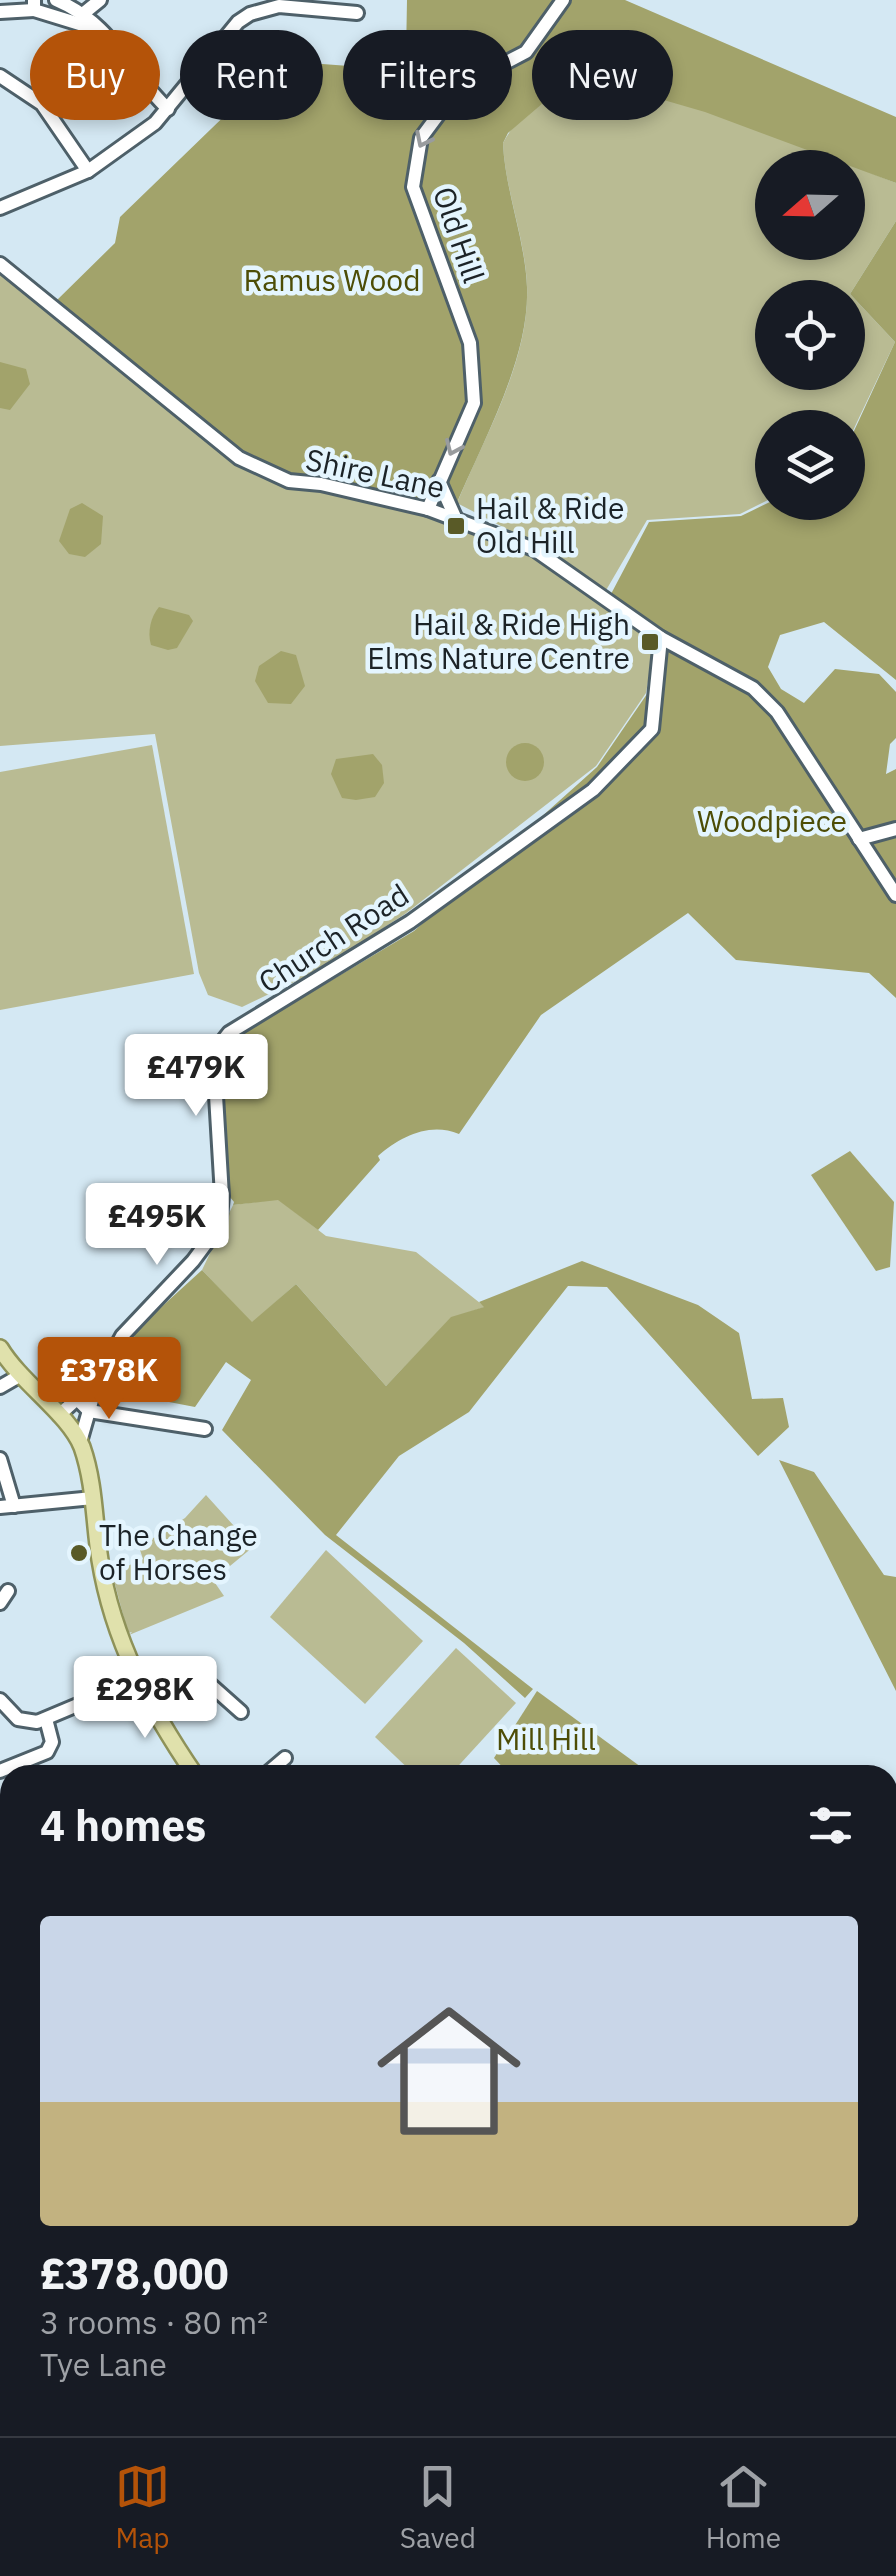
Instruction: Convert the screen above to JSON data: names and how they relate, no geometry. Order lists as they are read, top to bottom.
{
  "streets": {
    "street": ["Old Hill", "Shire Lane", "Church Road"]
  },
  "crossings": [
    ["Old Hill", "Shire Lane"],
    ["Shire Lane", "Church Road"]
  ],
  "one_way": ["Old Hill"],
  "parks": ["Ramus Wood", "Woodpiece", "Mill Hill"],
  "places": {
    "transit": ["Hail & Ride Old Hill", "Hail & Ride High Elms Nature Centre"],
    "other": ["The Change of Horses"]
  },
  "north": "left",
  "page": {
    "chip": [
      "Buy",
      "Rent",
      "Filters",
      "New"
    ],
    "price": [
      "£479K",
      "£495K",
      "£378K",
      "£298K"
    ],
    "heading": "4 homes",
    "list": [
      {
        "name": "£378,000",
        "note": "3 rooms · 80 m² · Tye Lane"
      }
    ],
    "tabs": ["Map", "Saved", "Home"]
  }
}
